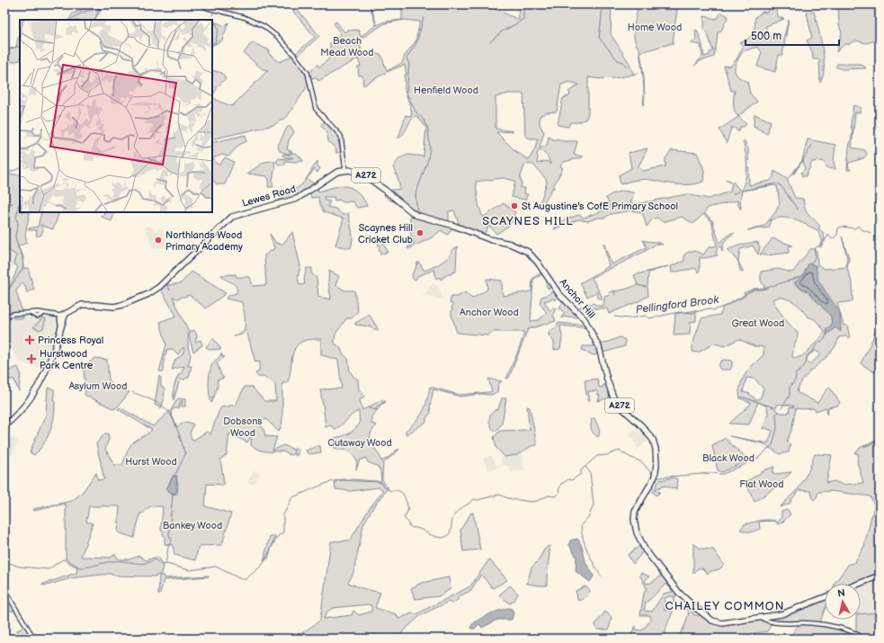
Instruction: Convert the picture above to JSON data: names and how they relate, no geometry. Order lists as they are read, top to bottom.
{
  "streets": {
    "highway": ["A272", "Lewes Road", "Anchor Hill"]
  },
  "crossings": [
    ["A272", "Anchor Hill"],
    ["Lewes Road", "Anchor Hill"]
  ],
  "districts": ["SCAYNES HILL", "CHAILEY COMMON"],
  "water": ["Pellingford Brook"],
  "parks": [
    "Home Wood",
    "Beach Mead Wood",
    "Henfield Wood",
    "Anchor Wood",
    "Great Wood",
    "Asylum Wood",
    "Dobsons Wood",
    "Cutaway Wood",
    "Black Wood",
    "Hurst Wood",
    "Flat Wood",
    "Bankey Wood"
  ],
  "places": {
    "other": ["St Augustine's CofE Primary School", "Scaynes Hill Cricket Club", "Northlands Wood Primary Academy"],
    "health": ["Princess Royal", "Hurstwood Park Centre"]
  },
  "scale_bar": "500 m",
  "north": "top"
}
